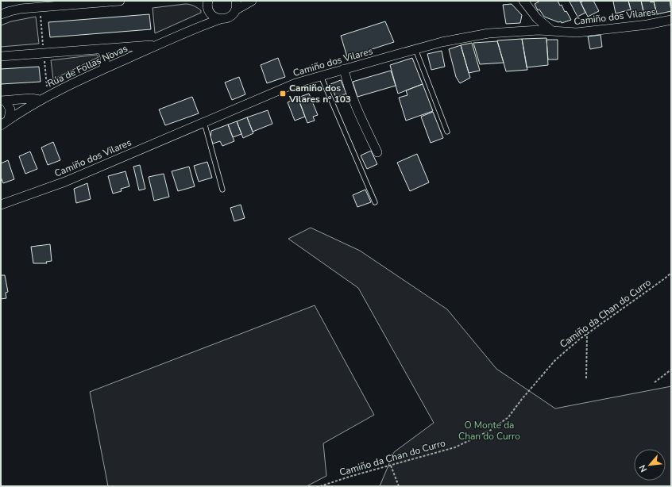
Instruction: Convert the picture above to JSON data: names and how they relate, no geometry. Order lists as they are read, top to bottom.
{
  "streets": {
    "street": ["Camiño dos Vilares", "Rúa de Follas Novas"],
    "path": ["Camiño da Chan do Curro"]
  },
  "parks": ["O Monte da Chan do Curro"],
  "places": {
    "transit": ["Camiño dos Vilares nº 103"]
  },
  "north": "bottom left"
}
